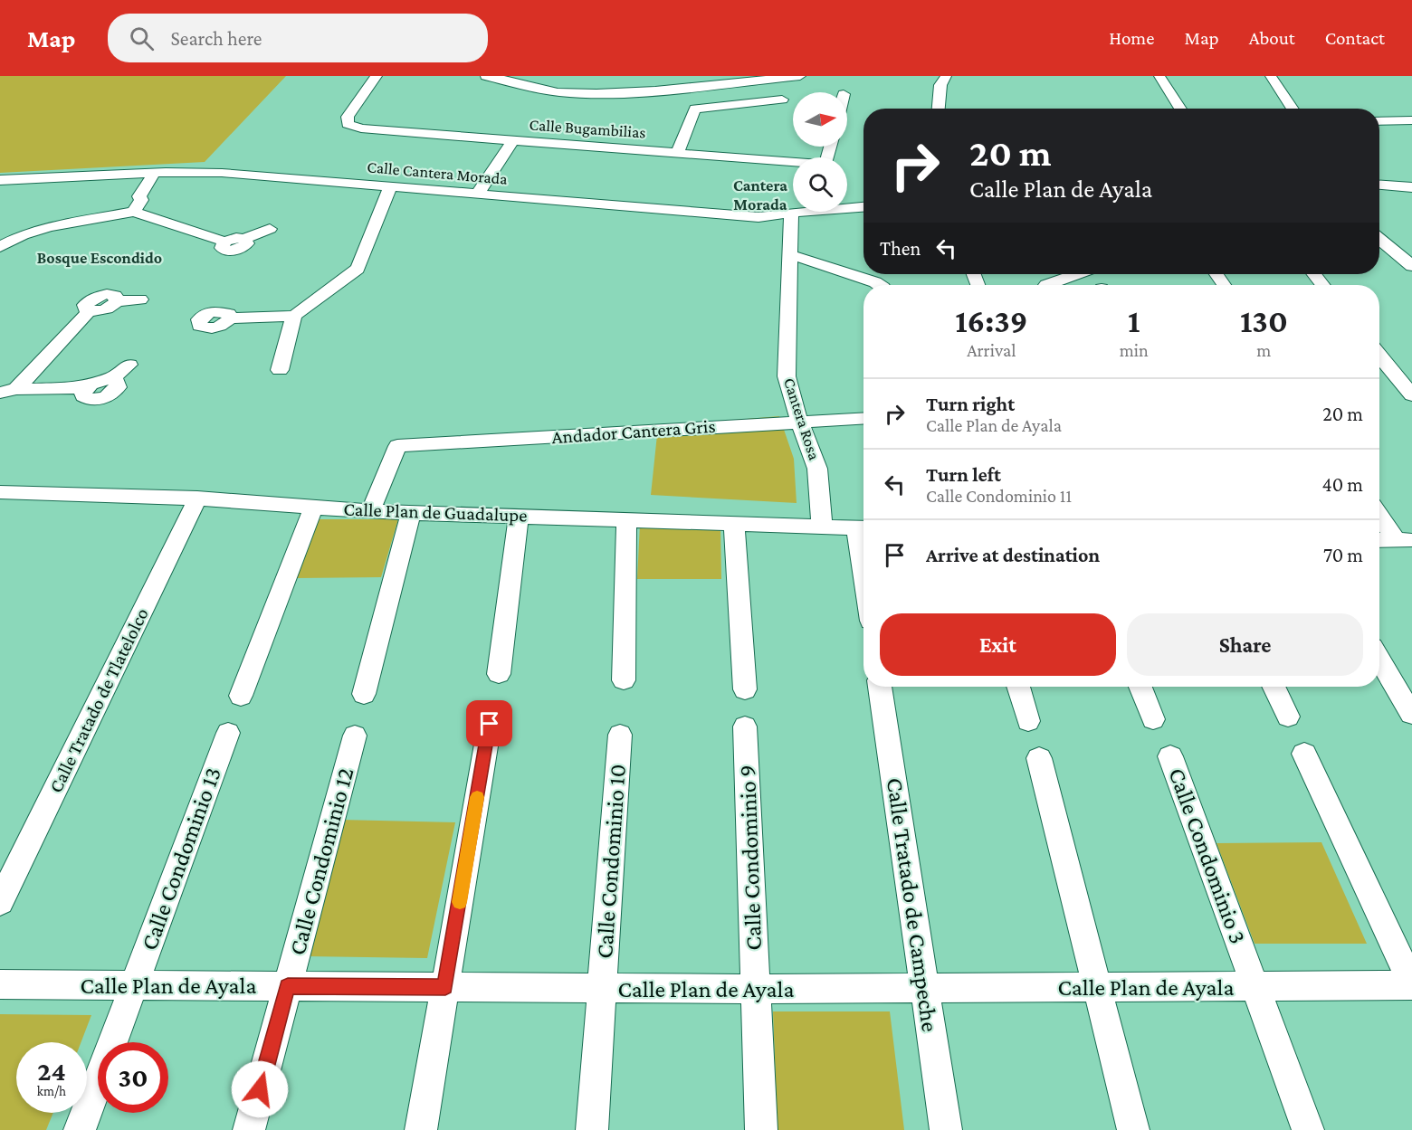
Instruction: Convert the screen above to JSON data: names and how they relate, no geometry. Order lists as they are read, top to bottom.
{
  "streets": {
    "street": [
      "Calle Bugambilias",
      "Calle Cantera Morada",
      "Cantera Rosa",
      "Andador Cantera Gris",
      "Calle Plan de Guadalupe",
      "Calle Tratado de Tlatelolco",
      "Calle Condominio 3",
      "Calle Condominio 9",
      "Calle Condominio 13",
      "Calle Condominio 12",
      "Calle Condominio 10",
      "Calle Tratado de Campeche",
      "Calle Plan de Ayala"
    ]
  },
  "crossings": [
    ["Calle Cantera Morada", "Cantera Rosa"],
    ["Cantera Rosa", "Andador Cantera Gris"],
    ["Cantera Rosa", "Calle Plan de Guadalupe"],
    ["Andador Cantera Gris", "Calle Plan de Guadalupe"],
    ["Calle Plan de Guadalupe", "Calle Tratado de Tlatelolco"],
    ["Calle Condominio 3", "Calle Plan de Ayala"],
    ["Calle Condominio 9", "Calle Plan de Ayala"],
    ["Calle Condominio 13", "Calle Plan de Ayala"],
    ["Calle Condominio 12", "Calle Plan de Ayala"],
    ["Calle Condominio 10", "Calle Plan de Ayala"],
    ["Calle Tratado de Campeche", "Calle Plan de Ayala"]
  ],
  "districts": ["Cantera Morada", "Bosque Escondido"],
  "north": "right",
  "page": {
    "header": "Map",
    "search": "Search here",
    "nav": [
      "Home",
      "Map",
      "About",
      "Contact"
    ],
    "turn": ["20 m", "Calle Plan de Ayala"],
    "then": "Then",
    "eta": [
      "16:39",
      "Arrival",
      "1",
      "min",
      "130",
      "m"
    ],
    "list": [
      {
        "name": "Turn right",
        "note": "Calle Plan de Ayala",
        "value": "20 m"
      },
      {
        "name": "Turn left",
        "note": "Calle Condominio 11",
        "value": "40 m"
      },
      {
        "name": "Arrive at destination",
        "value": "70 m"
      }
    ],
    "buttons": ["Exit", "Share"],
    "speed": "24 km/h",
    "limit": "30"
  }
}
